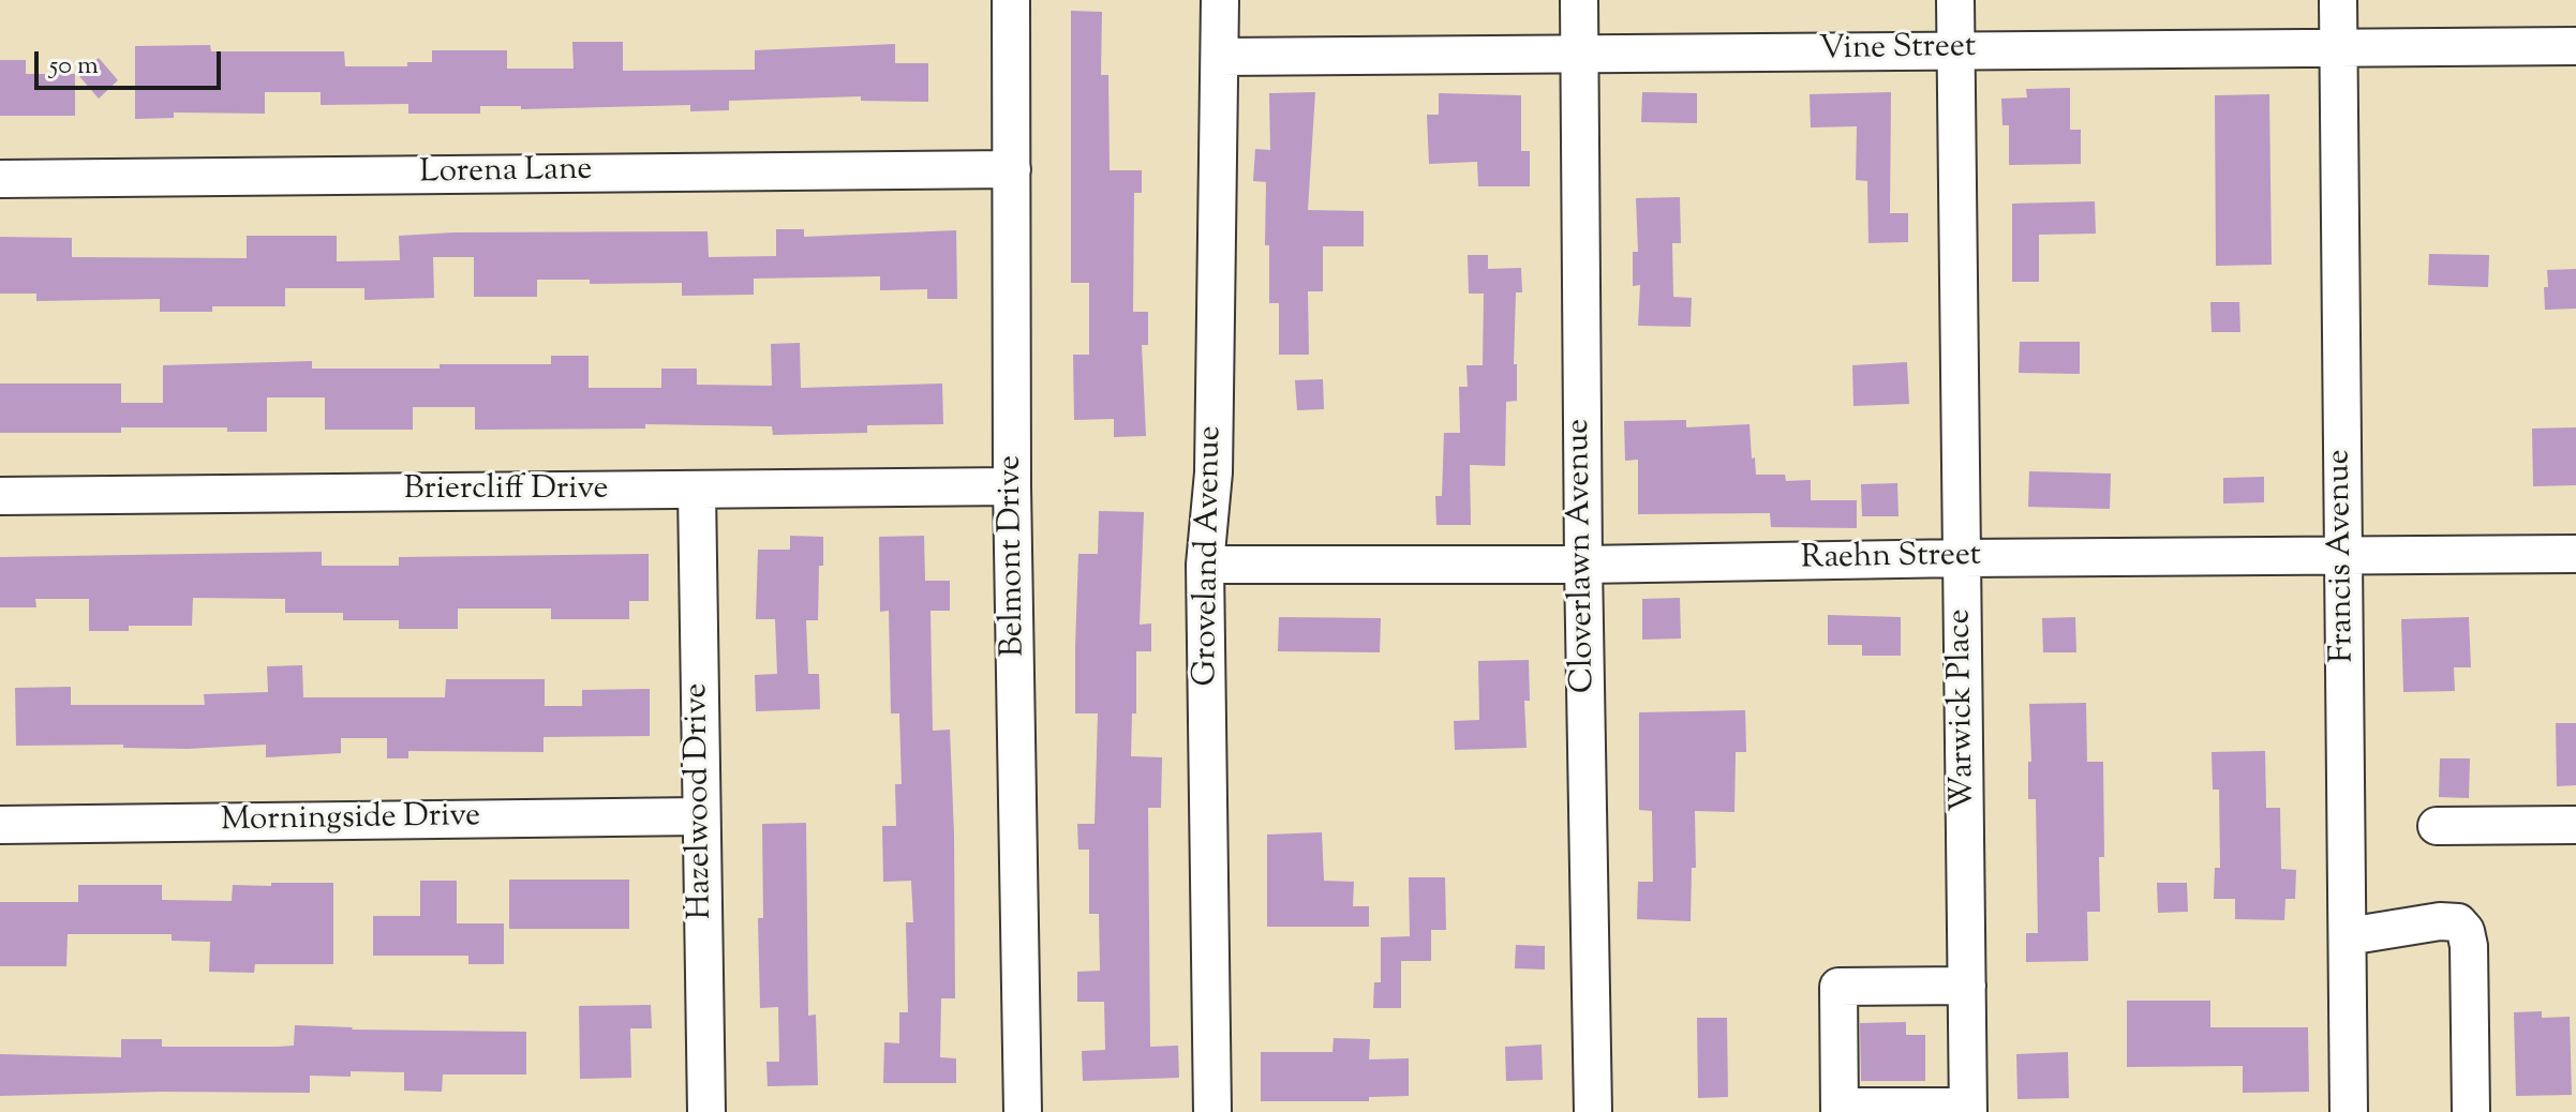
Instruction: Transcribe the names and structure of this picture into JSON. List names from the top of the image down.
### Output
{
  "streets": {
    "street": [
      "Vine Street",
      "Lorena Lane",
      "Briercliff Drive",
      "Belmont Drive",
      "Groveland Avenue",
      "Cloverlawn Avenue",
      "Francis Avenue",
      "Raehn Street",
      "Warwick Place",
      "Hazelwood Drive",
      "Morningside Drive"
    ]
  },
  "crossings": [
    ["Vine Street", "Groveland Avenue"],
    ["Vine Street", "Cloverlawn Avenue"],
    ["Vine Street", "Francis Avenue"],
    ["Vine Street", "Warwick Place"],
    ["Lorena Lane", "Belmont Drive"],
    ["Briercliff Drive", "Belmont Drive"],
    ["Briercliff Drive", "Hazelwood Drive"],
    ["Groveland Avenue", "Raehn Street"],
    ["Cloverlawn Avenue", "Raehn Street"],
    ["Francis Avenue", "Raehn Street"],
    ["Raehn Street", "Warwick Place"],
    ["Hazelwood Drive", "Morningside Drive"]
  ],
  "scale_bar": "50 m"
}
